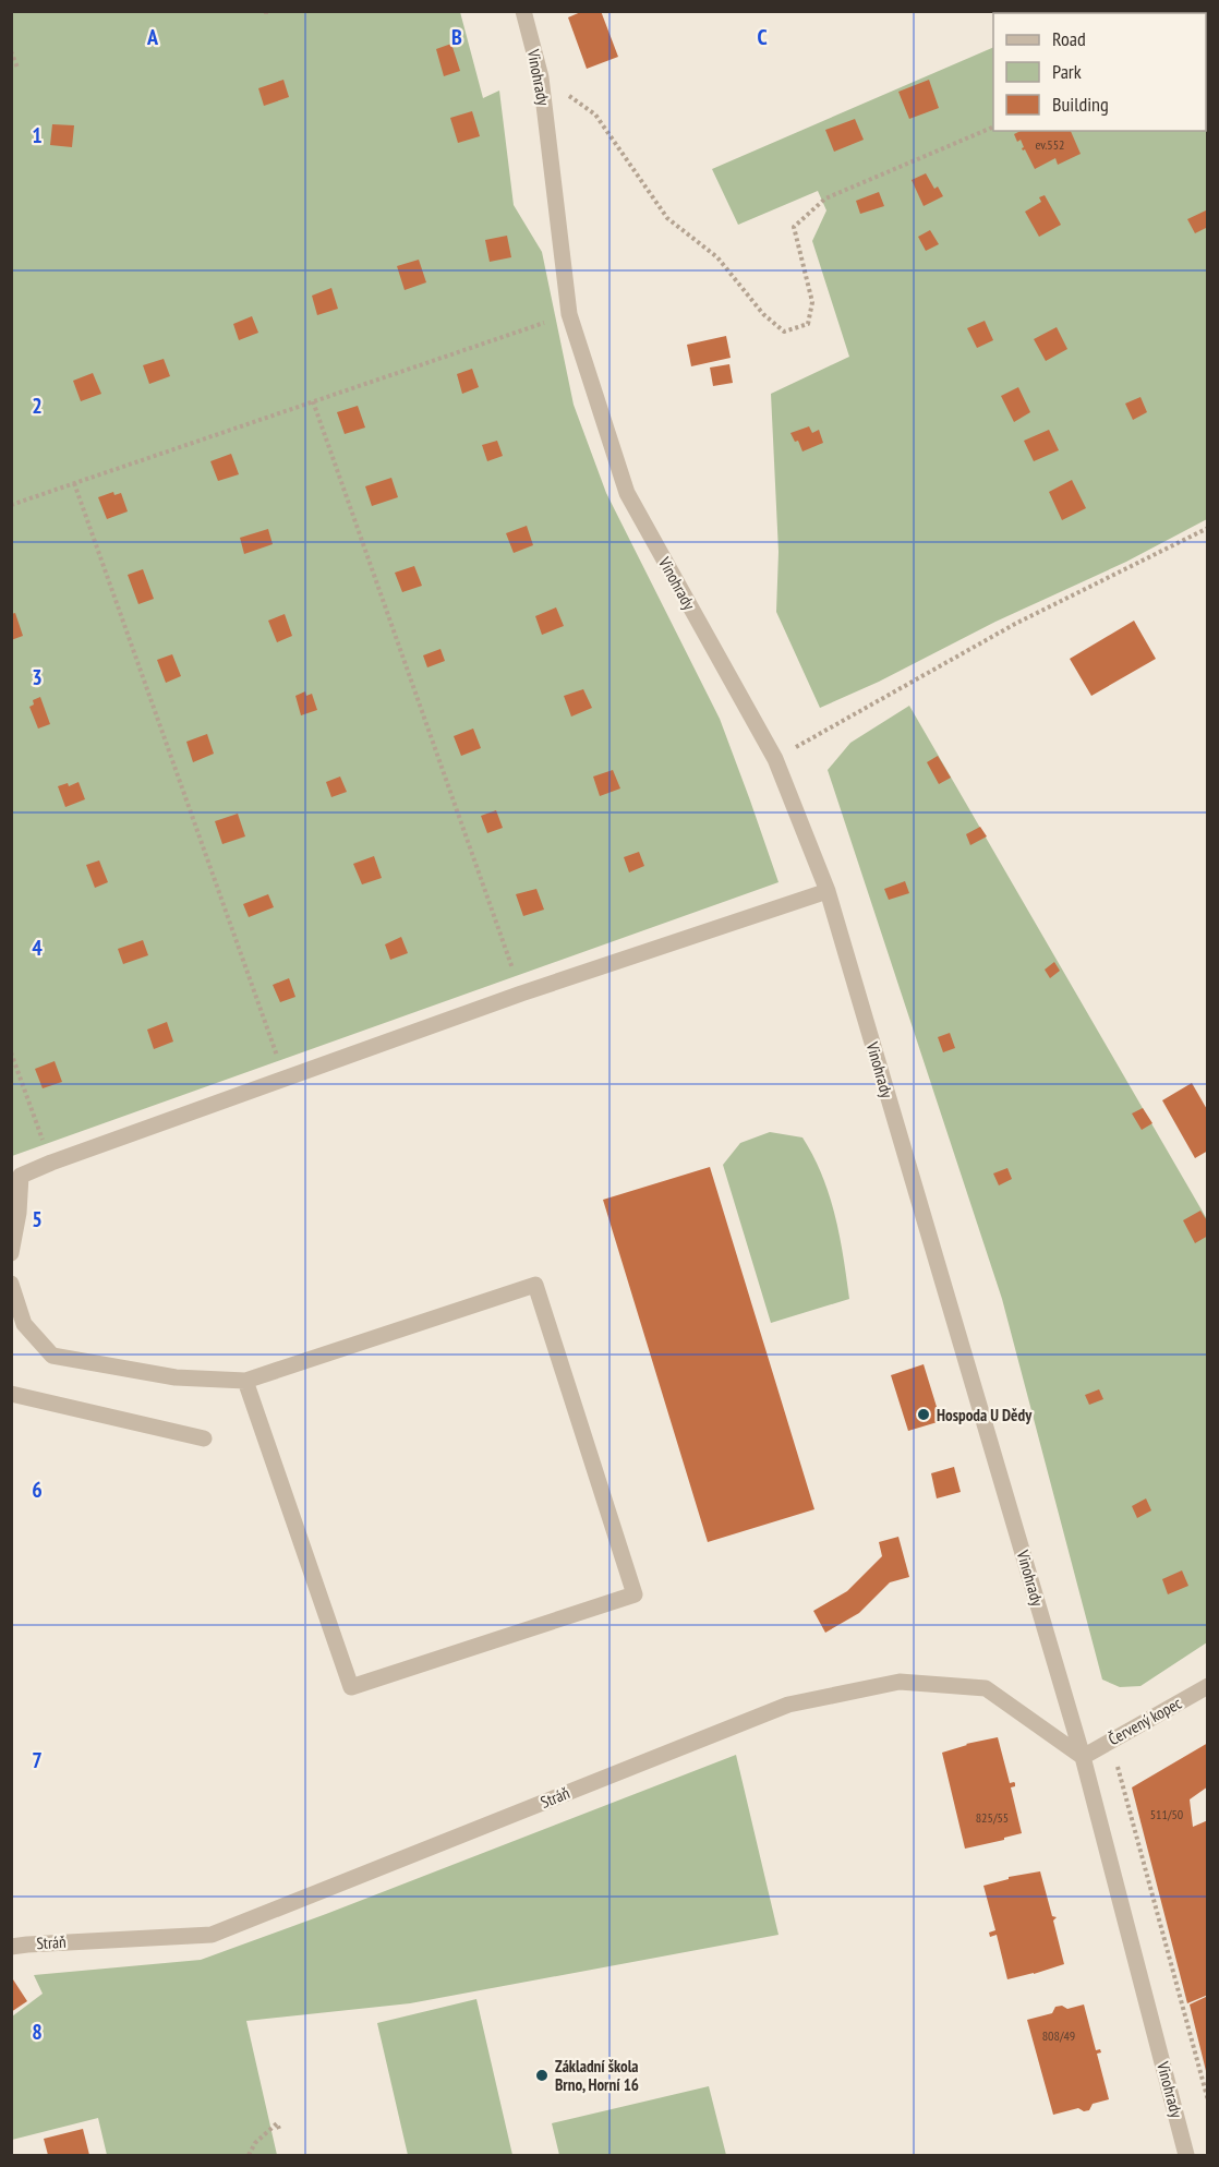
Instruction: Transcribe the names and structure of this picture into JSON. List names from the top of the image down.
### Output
{
  "streets": {
    "street": ["Vinohrady", "Červený kopec", "Stráň"]
  },
  "crossings": [
    ["Vinohrady", "Červený kopec"],
    ["Vinohrady", "Stráň"],
    ["Červený kopec", "Stráň"]
  ],
  "places": ["Hospoda U Dědy", "Základní škola Brno, Horní 16"],
  "house_numbers": [
    "ev.552",
    "511/50",
    "825/55",
    "808/49"
  ],
  "legend": ["Road", "Park", "Building"],
  "grid": {
    "columns": ["A", "B", "C"],
    "rows": [
      "1",
      "2",
      "3",
      "4",
      "5",
      "6",
      "7",
      "8"
    ]
  }
}
